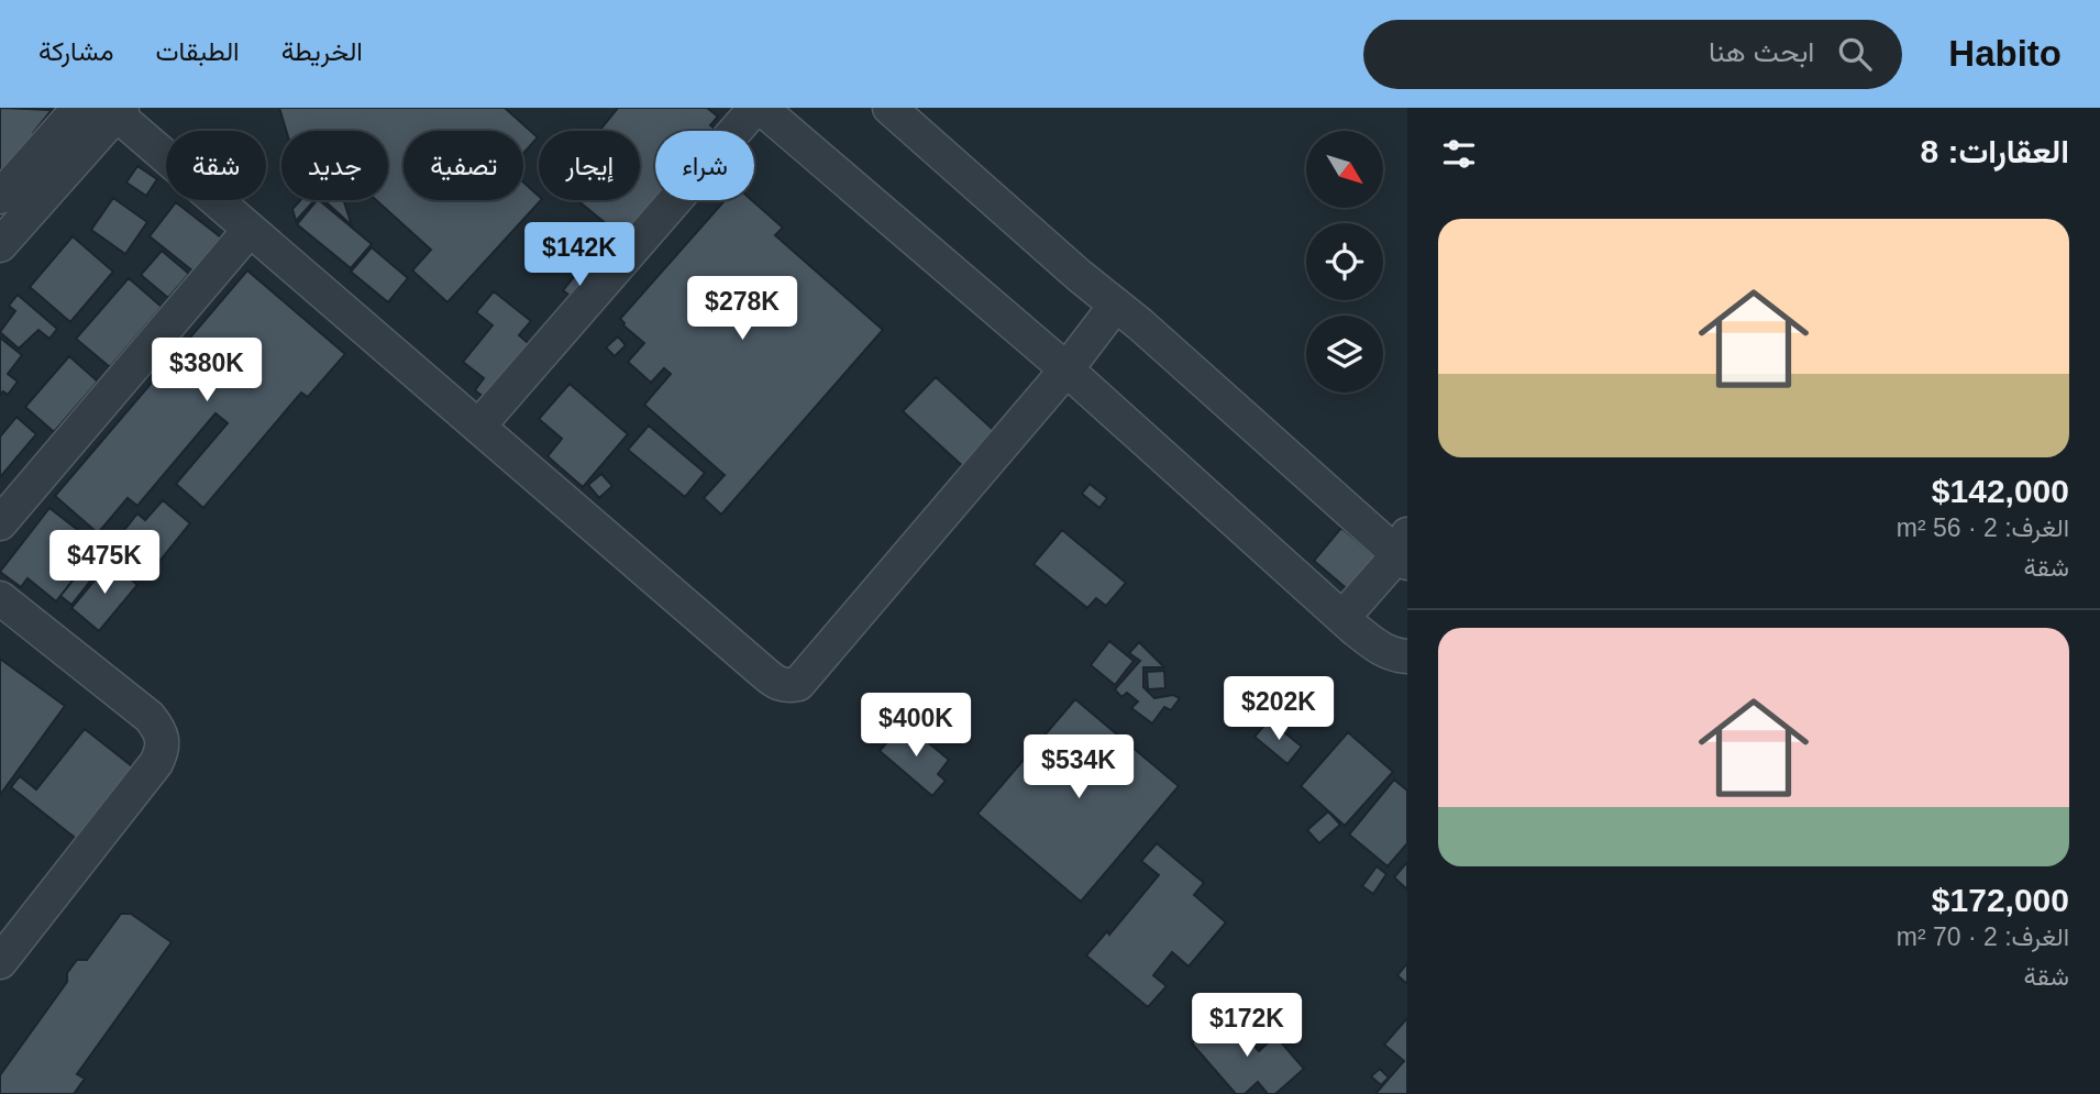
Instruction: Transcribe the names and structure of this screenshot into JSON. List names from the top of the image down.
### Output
{
  "north": "bottom right",
  "page": {
    "header": "Habito",
    "search": "ابحث هنا",
    "nav": ["الخريطة", "الطبقات", "مشاركة"],
    "heading": "العقارات: 8",
    "chip": [
      "شراء",
      "إيجار",
      "تصفية",
      "جديد",
      "شقة"
    ],
    "list": [
      {
        "name": "$142,000",
        "note": "الغرف: 2 · 56 m² · شقة"
      },
      {
        "name": "$172,000",
        "note": "الغرف: 2 · 70 m² · شقة"
      }
    ],
    "price": [
      "$142K",
      "$278K",
      "$380K",
      "$475K",
      "$202K",
      "$400K",
      "$534K",
      "$172K"
    ]
  }
}
